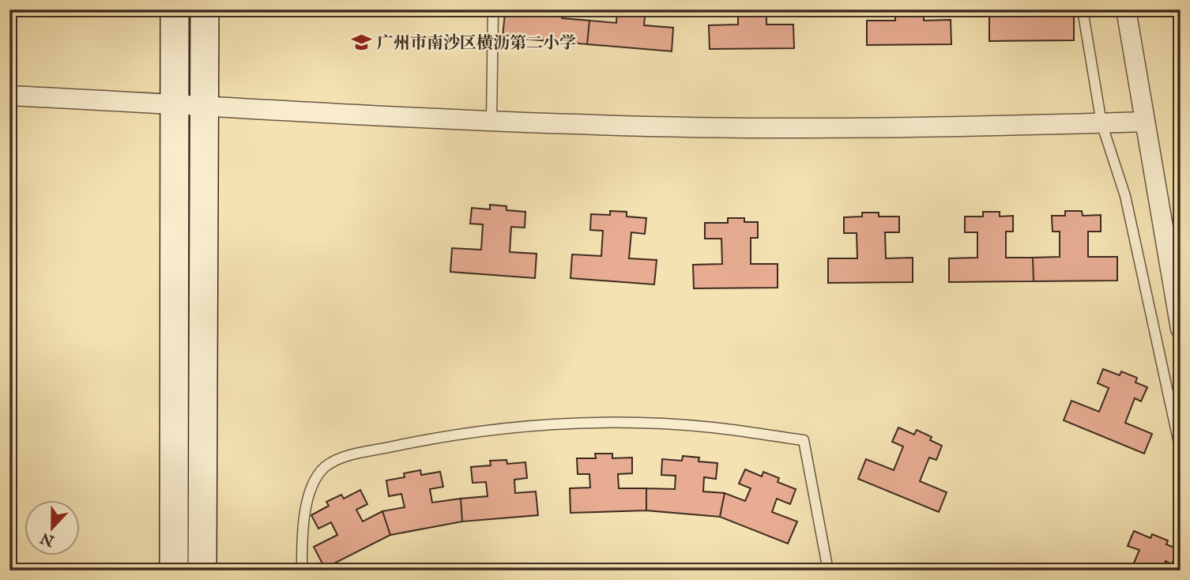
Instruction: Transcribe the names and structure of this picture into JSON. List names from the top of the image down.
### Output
{
  "places": {
    "school or university": ["广州市南沙区横沥第二小学"]
  },
  "north": "bottom"
}
